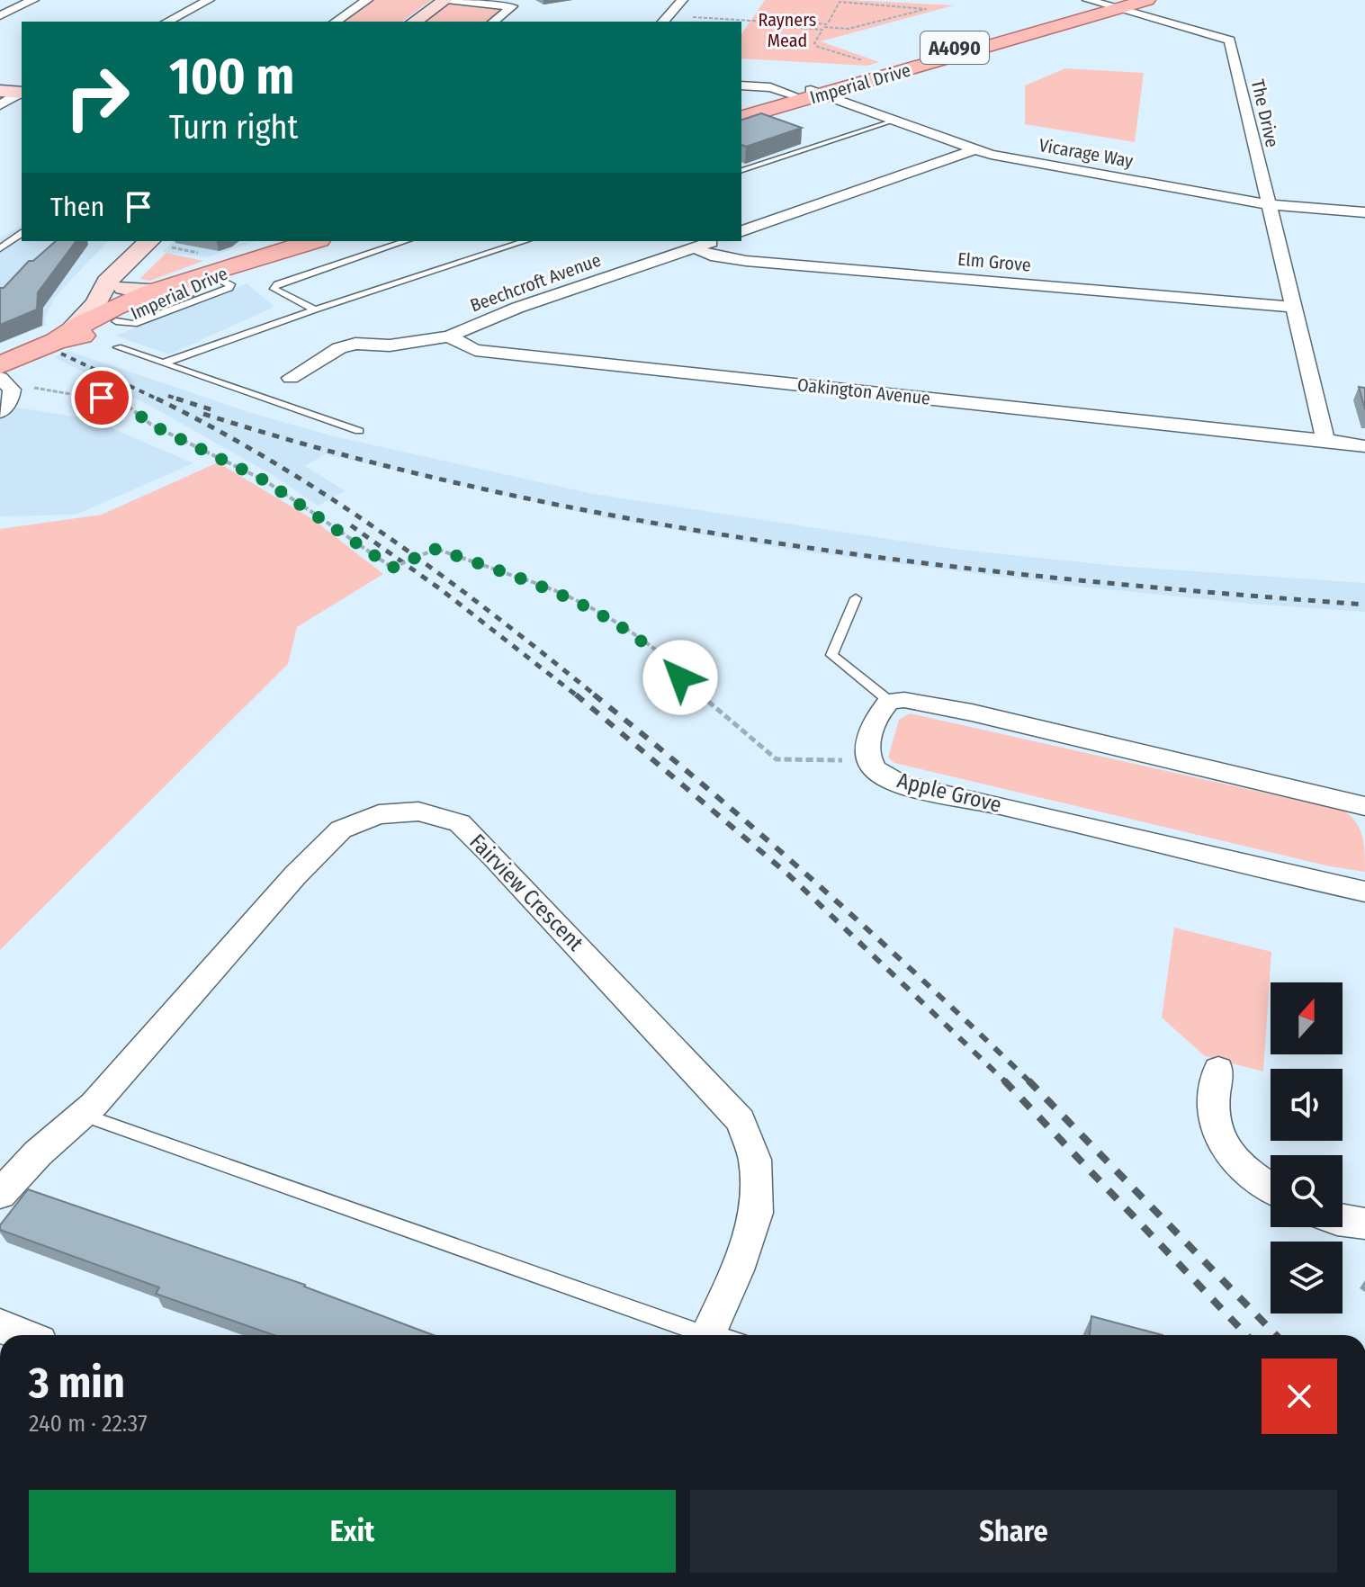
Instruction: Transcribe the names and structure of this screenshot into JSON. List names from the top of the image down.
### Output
{
  "streets": {
    "main road": ["A4090", "Imperial Drive"],
    "street": [
      "The Drive",
      "Vicarage Way",
      "Elm Grove",
      "Beechcroft Avenue",
      "Oakington Avenue",
      "Apple Grove",
      "Fairview Crescent"
    ]
  },
  "crossings": [
    ["Imperial Drive", "The Drive"],
    ["Imperial Drive", "Vicarage Way"],
    ["The Drive", "Vicarage Way"],
    ["The Drive", "Elm Grove"],
    ["The Drive", "Oakington Avenue"],
    ["Elm Grove", "Beechcroft Avenue"],
    ["Beechcroft Avenue", "Oakington Avenue"]
  ],
  "parks": ["Rayners Mead"],
  "north": "top",
  "page": {
    "turn": ["100 m", "Turn right"],
    "then": "Then",
    "heading": ["3 min", "240 m · 22:37"],
    "buttons": ["Exit", "Share"]
  }
}
